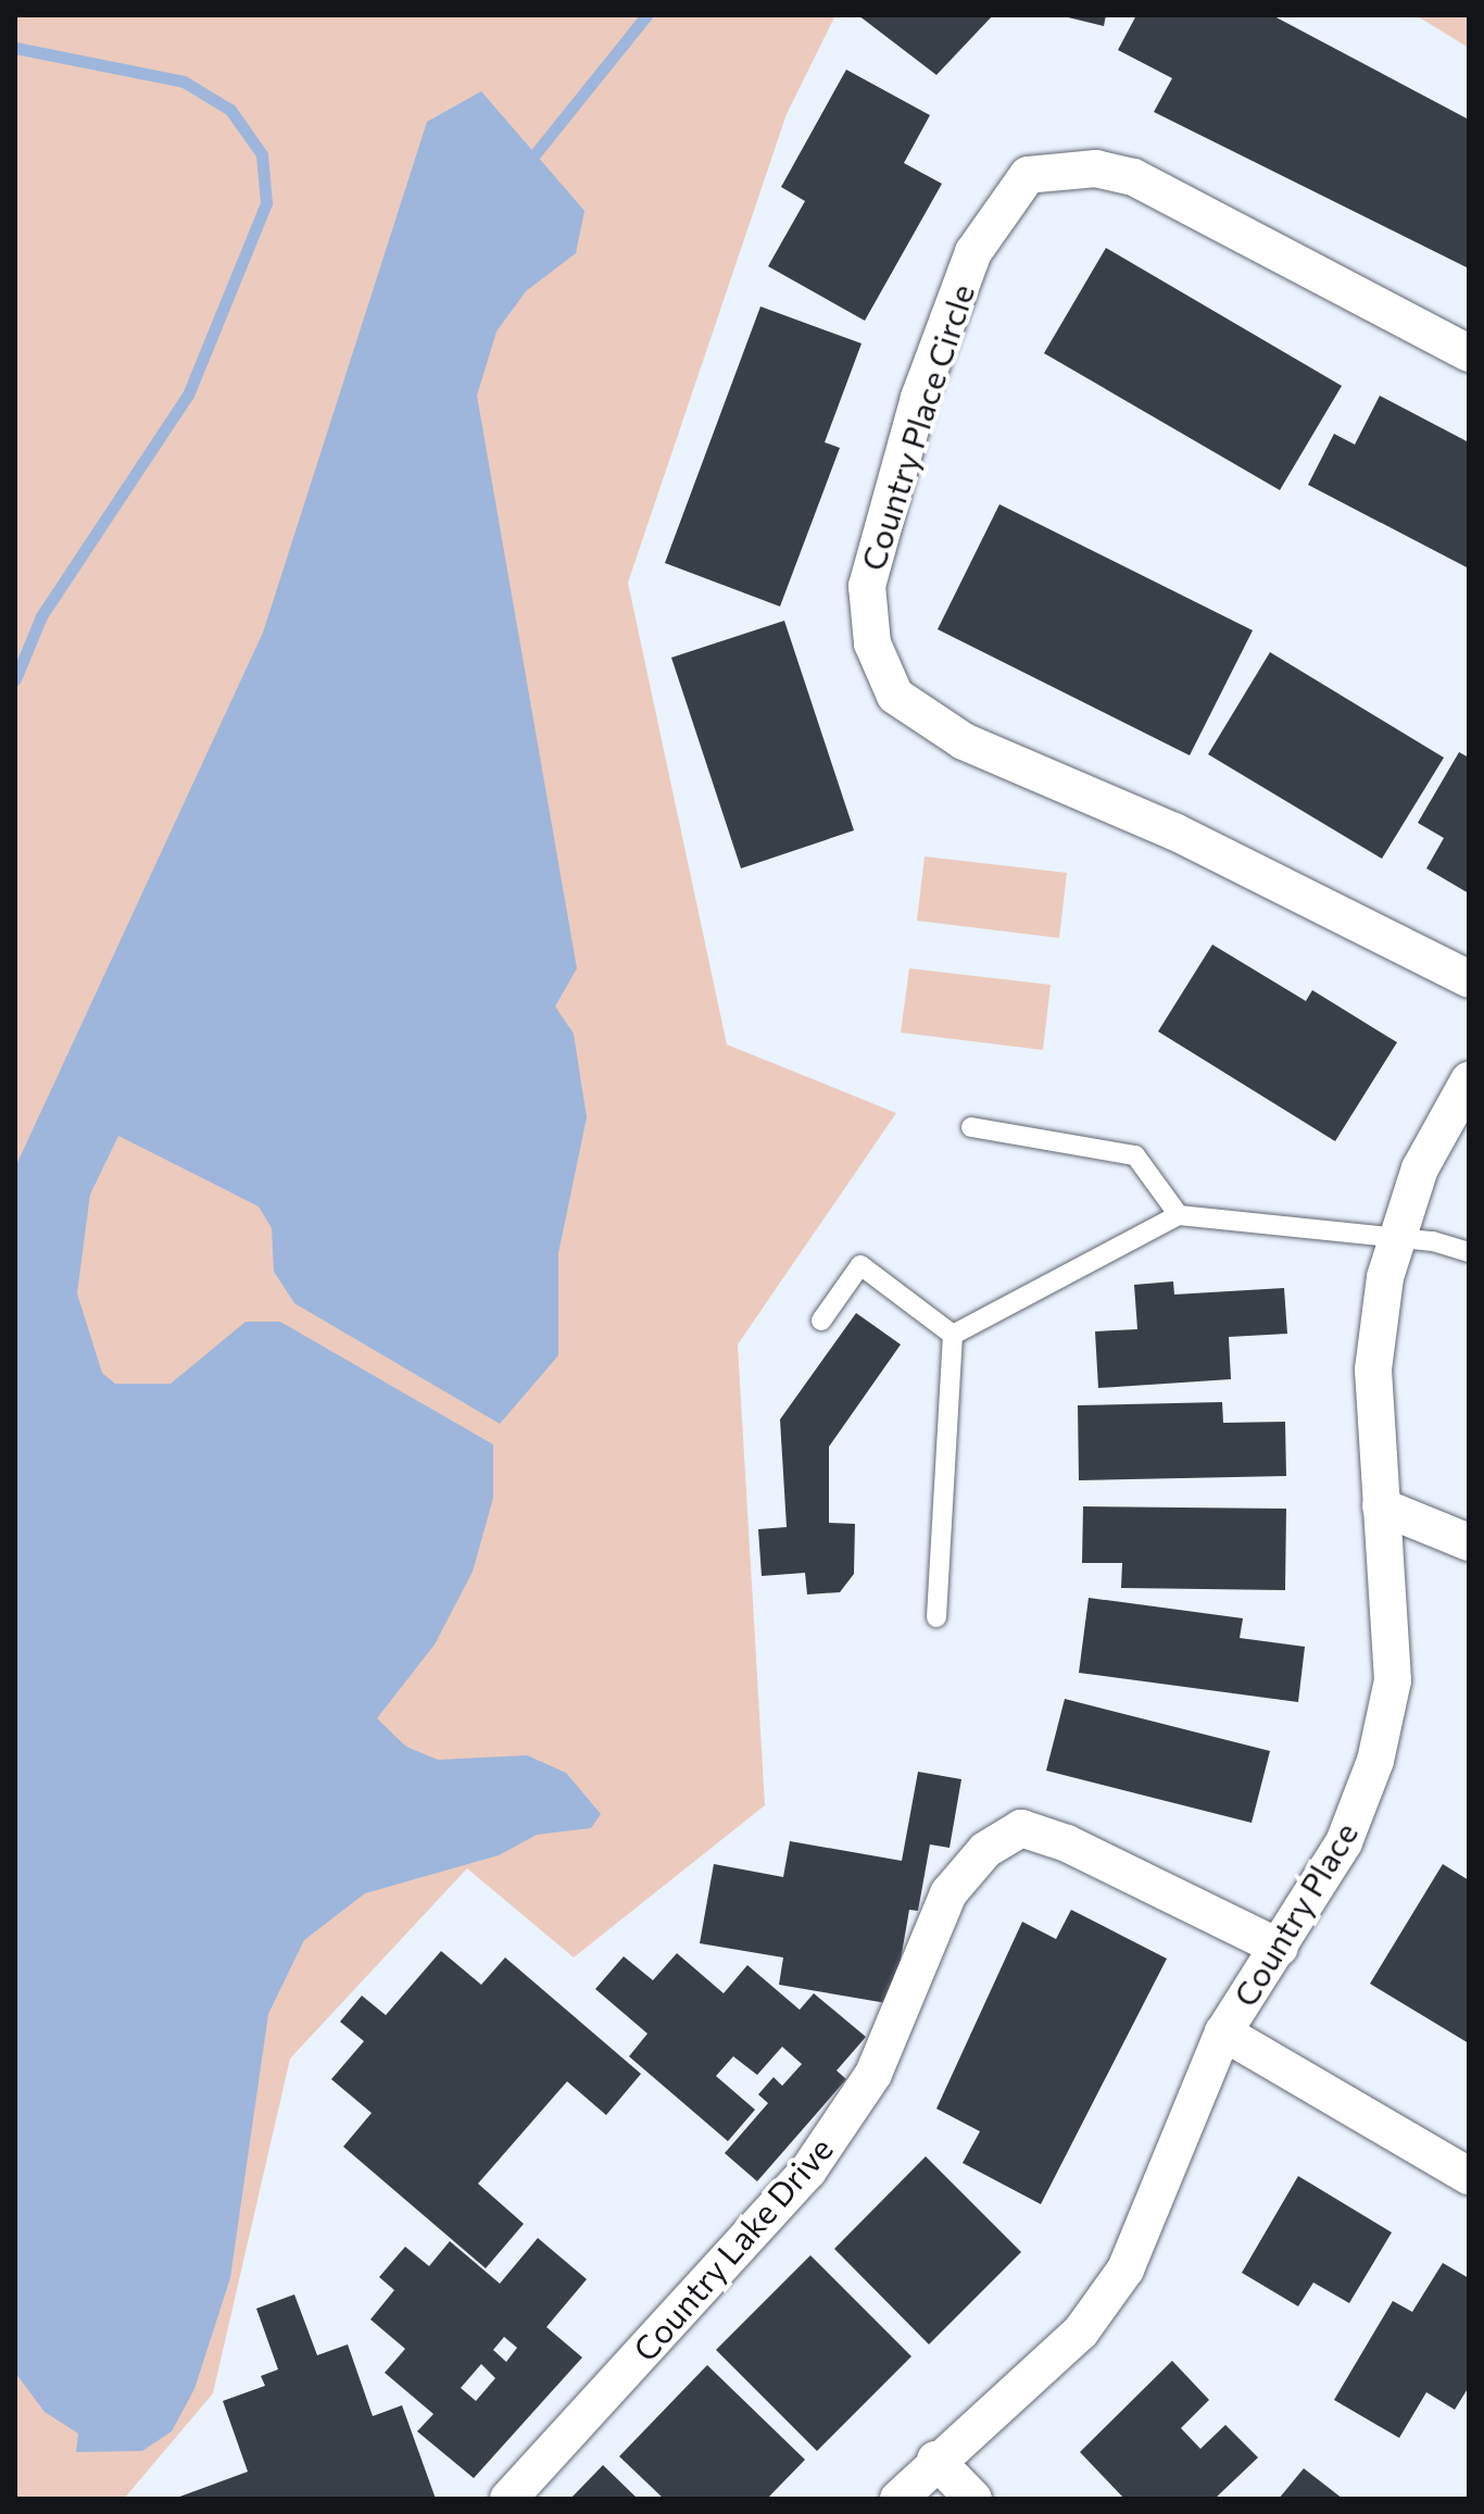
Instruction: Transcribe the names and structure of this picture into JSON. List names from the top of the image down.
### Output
{
  "streets": {
    "street": ["Country Place Circle", "Country Place", "Country Lake Drive"]
  },
  "crossings": [
    ["Country Place", "Country Lake Drive"]
  ]
}
